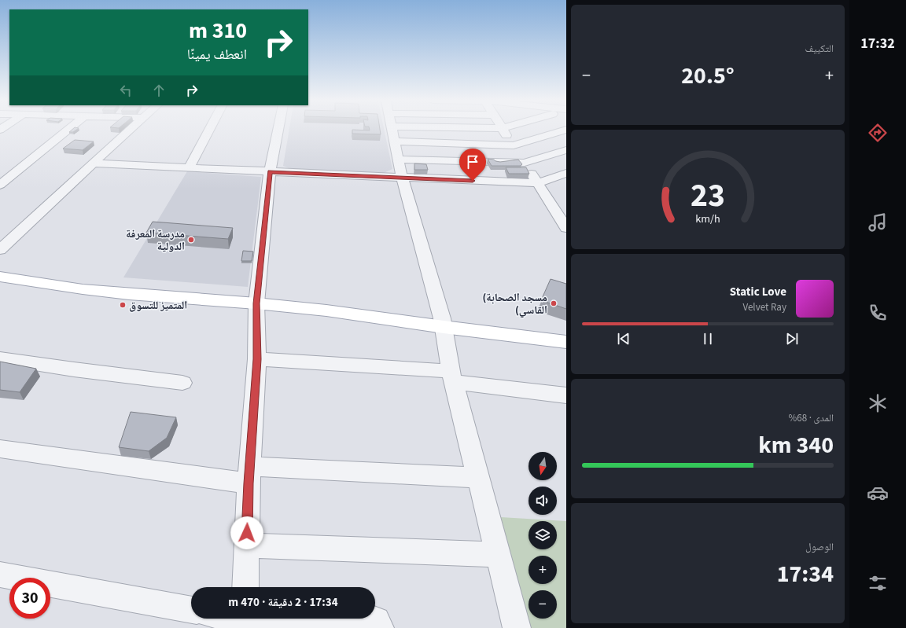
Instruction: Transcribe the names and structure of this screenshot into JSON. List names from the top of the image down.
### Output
{
  "places": ["مدرسة المعرفة الدولية", "(مسجد الصحابة (القاسي", "المتميز للتسوق"],
  "north": "bottom",
  "page": {
    "tabs": "17:32",
    "tile": [
      "التكييف",
      ["المدى · 68%", "340 km"],
      ["الوصول", "17:34"]
    ],
    "turn": ["310 m", "انعطف يمينًا"],
    "heat": ["−", "20.5°", "+"],
    "song": ["Static Love", "Velvet Ray"],
    "map_buttons": ["+", "−"],
    "limit": "30",
    "trip": "17:34 · 2 دقيقة · 470 m",
    "gauge": ["23", "km/h"]
  }
}
